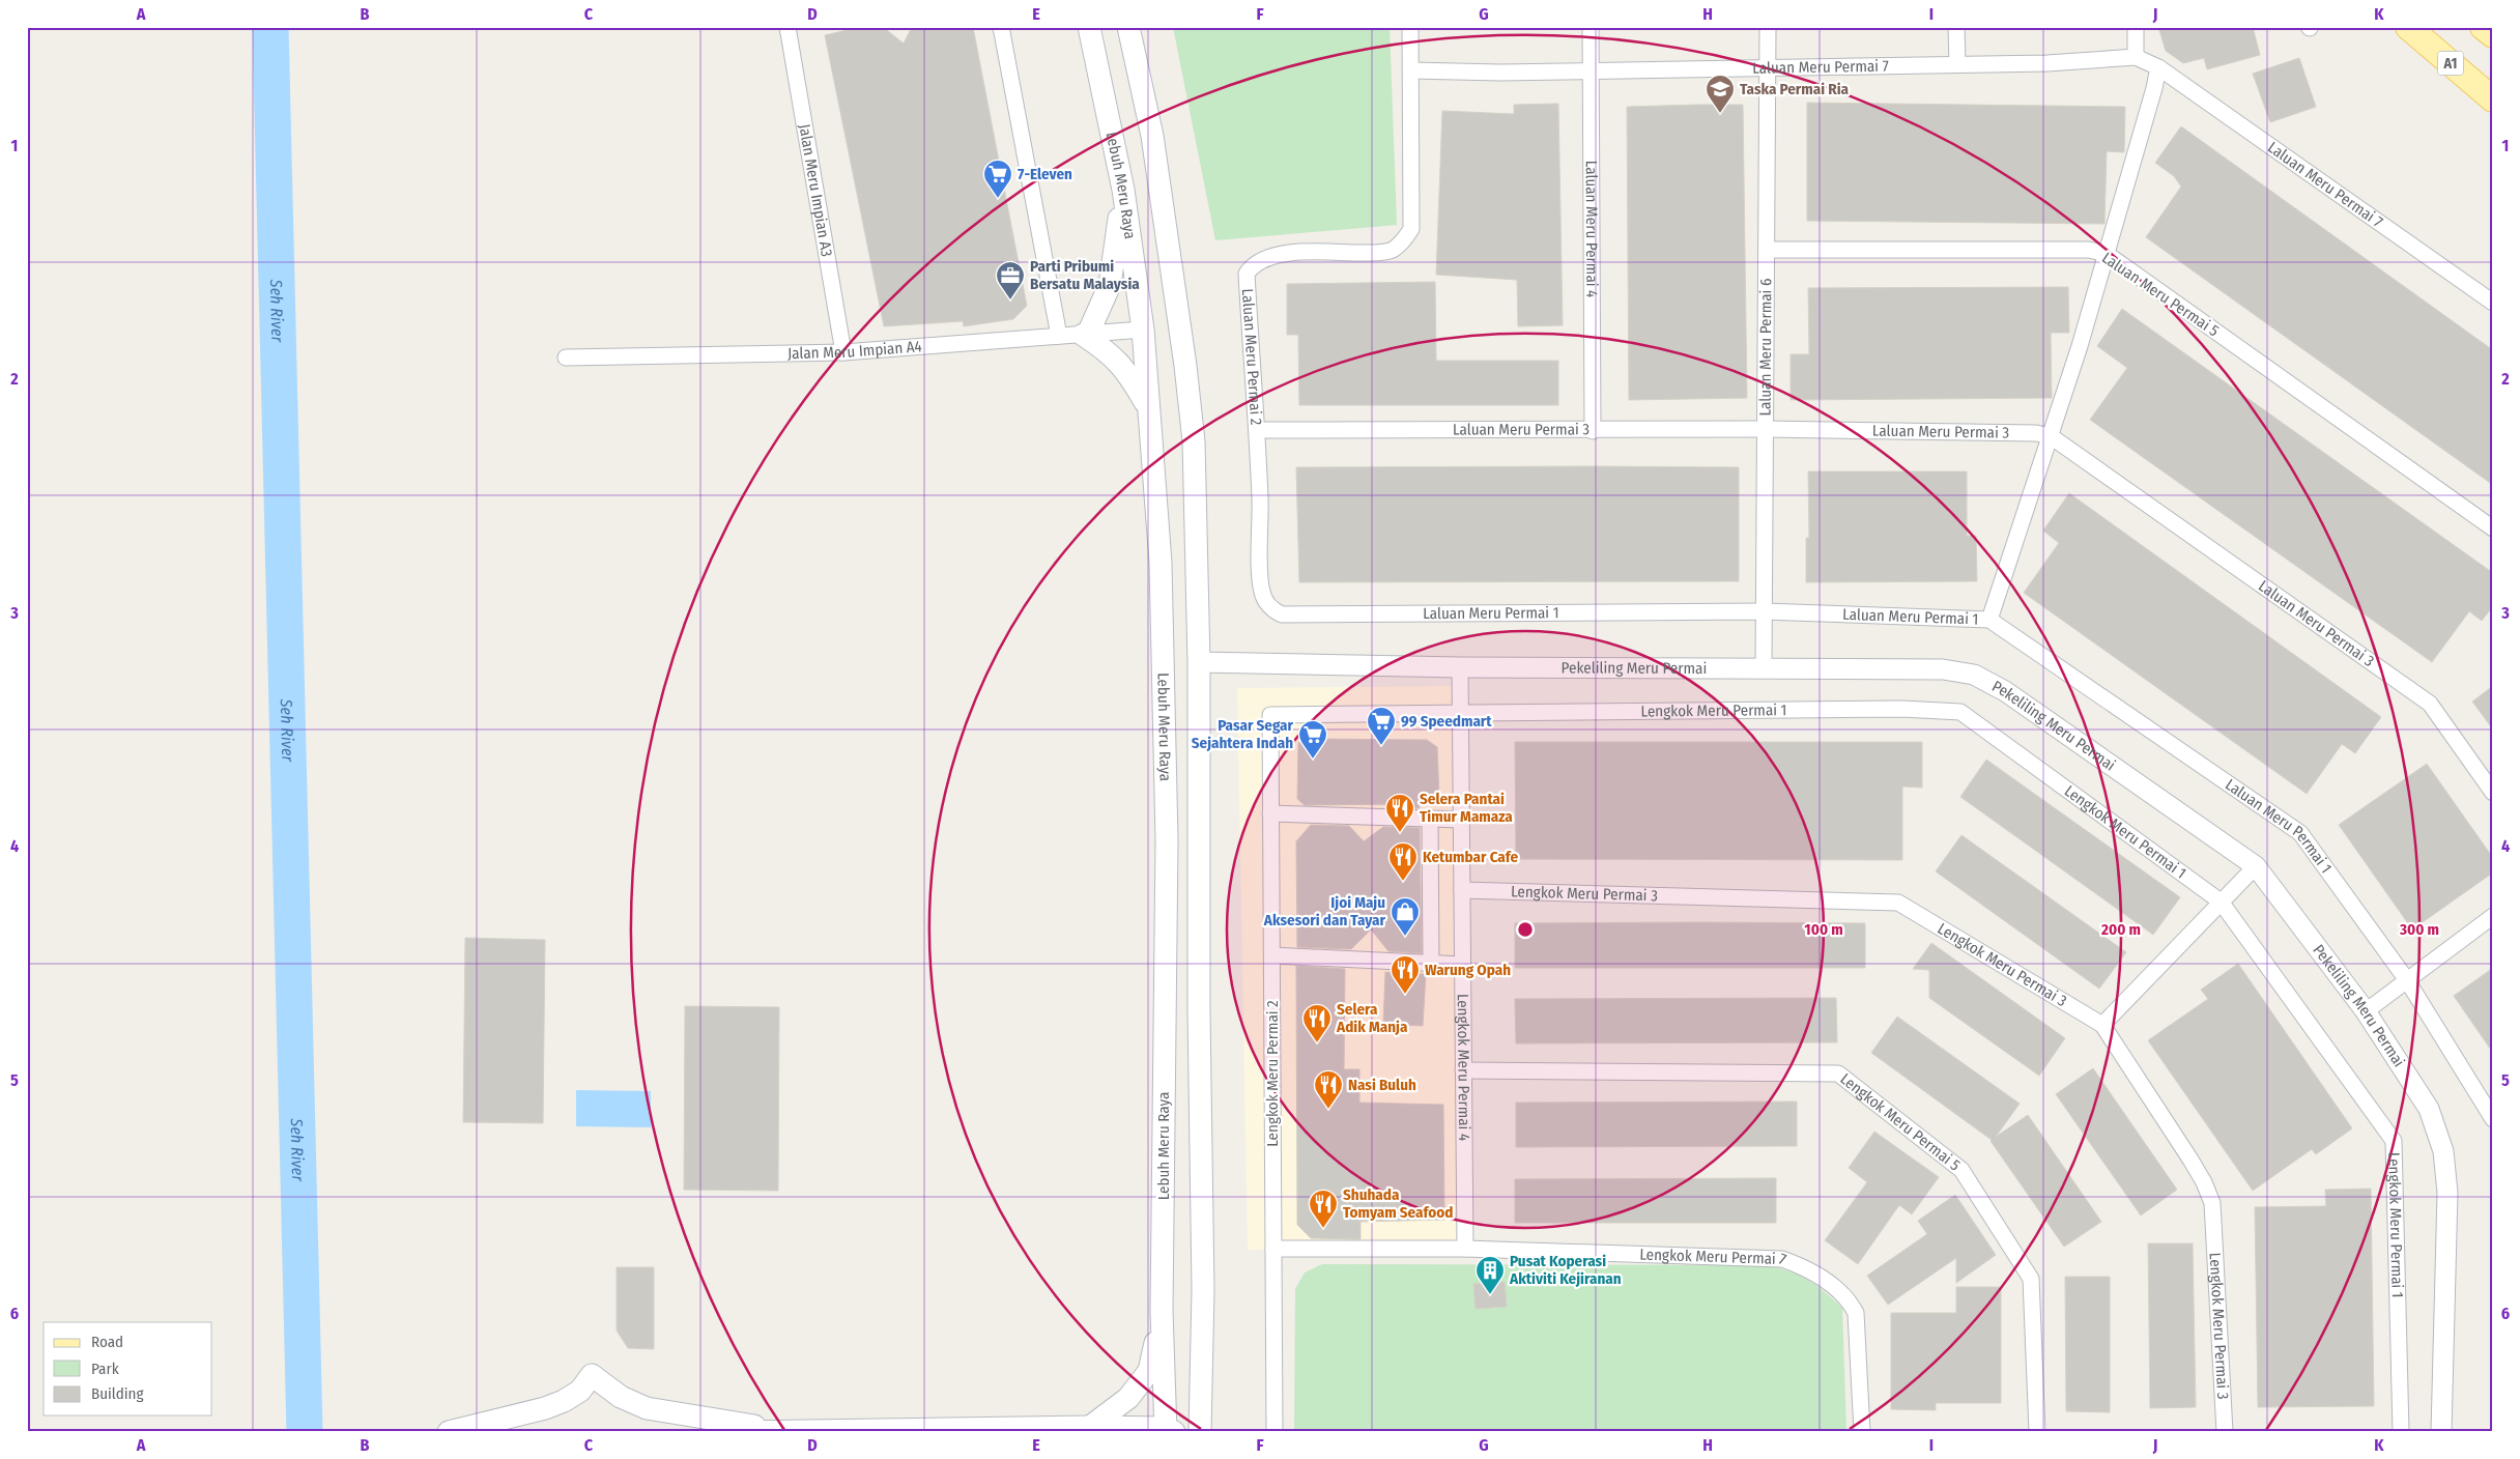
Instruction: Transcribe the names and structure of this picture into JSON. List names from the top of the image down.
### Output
{
  "streets": {
    "main road": ["A1", "Lebuh Meru Raya"],
    "street": [
      "Laluan Meru Permai 7",
      "Jalan Meru Impian A3",
      "Laluan Meru Permai 4",
      "Laluan Meru Permai 5",
      "Laluan Meru Permai 6",
      "Jalan Meru Impian A4",
      "Laluan Meru Permai 2",
      "Laluan Meru Permai 3",
      "Laluan Meru Permai 1",
      "Pekeliling Meru Permai",
      "Lengkok Meru Permai 1",
      "Lengkok Meru Permai 3",
      "Lengkok Meru Permai 4",
      "Lengkok Meru Permai 2",
      "Lengkok Meru Permai 5",
      "Lengkok Meru Permai 7"
    ]
  },
  "crossings": [
    ["Laluan Meru Permai 7", "Laluan Meru Permai 4"],
    ["Laluan Meru Permai 7", "Laluan Meru Permai 6"],
    ["Laluan Meru Permai 7", "Laluan Meru Permai 2"],
    ["Lebuh Meru Raya", "Jalan Meru Impian A4"],
    ["Jalan Meru Impian A3", "Jalan Meru Impian A4"],
    ["Laluan Meru Permai 4", "Laluan Meru Permai 3"],
    ["Laluan Meru Permai 5", "Laluan Meru Permai 6"],
    ["Laluan Meru Permai 6", "Laluan Meru Permai 3"],
    ["Laluan Meru Permai 6", "Laluan Meru Permai 1"],
    ["Laluan Meru Permai 6", "Pekeliling Meru Permai"],
    ["Laluan Meru Permai 2", "Laluan Meru Permai 3"],
    ["Laluan Meru Permai 2", "Laluan Meru Permai 1"],
    ["Pekeliling Meru Permai", "Lengkok Meru Permai 4"],
    ["Lengkok Meru Permai 1", "Lengkok Meru Permai 4"],
    ["Lengkok Meru Permai 1", "Lengkok Meru Permai 2"],
    ["Lengkok Meru Permai 3", "Lengkok Meru Permai 4"],
    ["Lengkok Meru Permai 4", "Lengkok Meru Permai 2"],
    ["Lengkok Meru Permai 4", "Lengkok Meru Permai 5"],
    ["Lengkok Meru Permai 4", "Lengkok Meru Permai 7"],
    ["Lengkok Meru Permai 2", "Lengkok Meru Permai 7"]
  ],
  "water": ["Seh River"],
  "places": {
    "school or university": ["Taska Permai Ria"],
    "supermarket": ["7-Eleven", "99 Speedmart", "Pasar Segar Sejahtera Indah"],
    "office": ["Parti Pribumi Bersatu Malaysia"],
    "restaurant": [
      "Selera Pantai Timur Mamaza",
      "Ketumbar Cafe",
      "Warung Opah",
      "Selera Adik Manja",
      "Nasi Buluh",
      "Shuhada Tomyam Seafood"
    ],
    "shop": ["Ijoi Maju Aksesori dan Tayar"],
    "building": ["Pusat Koperasi Aktiviti Kejiranan"]
  },
  "legend": ["Road", "Park", "Building"],
  "grid": {
    "columns": [
      "A",
      "B",
      "C",
      "D",
      "E",
      "F",
      "G",
      "H",
      "I",
      "J",
      "K"
    ],
    "rows": [
      "1",
      "2",
      "3",
      "4",
      "5",
      "6"
    ]
  },
  "rings": ["100 m", "200 m", "300 m"]
}
